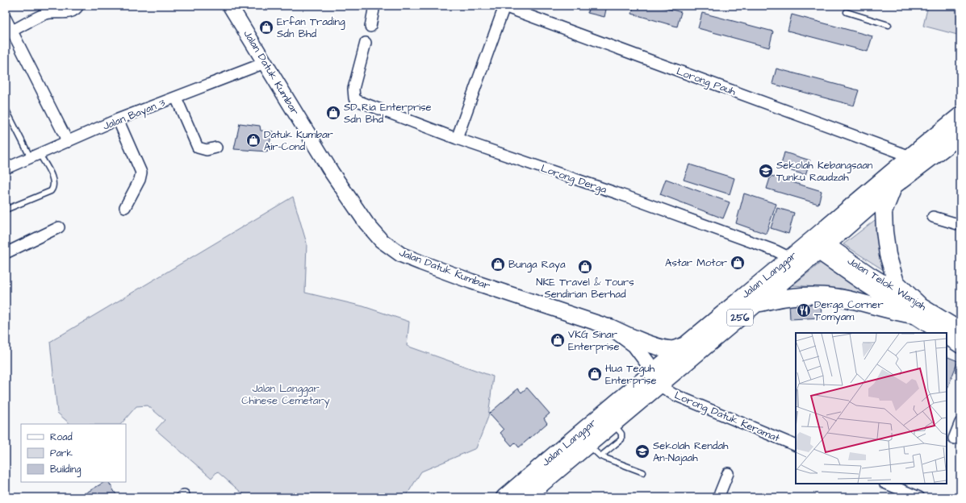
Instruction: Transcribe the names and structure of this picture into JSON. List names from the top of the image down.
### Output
{
  "streets": {
    "main road": [
      "Jalan Datuk Kumbar",
      "Jalan Langgar",
      "Jalan Telok Wanjah",
      "256"
    ],
    "street": [
      "Lorong Pauh",
      "Jalan Bayan 3",
      "Lorong Derga",
      "Lorong Datuk Keramat"
    ]
  },
  "crossings": [
    ["Jalan Datuk Kumbar", "Jalan Bayan 3"],
    ["Jalan Datuk Kumbar", "Jalan Langgar"],
    ["Jalan Datuk Kumbar", "Lorong Datuk Keramat"],
    ["Lorong Pauh", "Jalan Langgar"],
    ["Lorong Derga", "Jalan Langgar"],
    ["Jalan Langgar", "Jalan Telok Wanjah"],
    ["Jalan Langgar", "Lorong Datuk Keramat"]
  ],
  "parks": ["Jalan Langgar Chinese Cemetary"],
  "places": {
    "shop": [
      "Erfan Trading Sdn Bhd",
      "SD Ria Enterprise Sdn Bhd",
      "Datuk Kumbar Air-Cond",
      "Astar Motor",
      "Bunga Raya",
      "NKE Travel & Tours Sendirian Berhad",
      "VKG Sinar Enterprise",
      "Hua Teguh Enterprise"
    ],
    "school or university": ["Sekolah Kebangsaan Tunku Raudzah", "Sekolah Rendah An-Najaah"],
    "restaurant": ["Derga Corner Tomyam"]
  },
  "legend": ["Road", "Park", "Building"]
}
